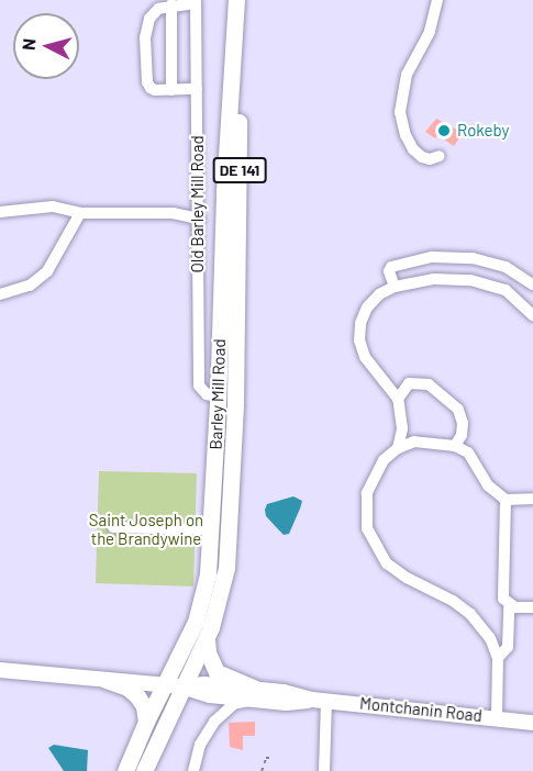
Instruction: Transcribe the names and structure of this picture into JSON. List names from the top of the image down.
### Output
{
  "streets": {
    "highway": ["DE 141", "Barley Mill Road"],
    "main road": ["Montchanin Road"],
    "street": ["Old Barley Mill Road"]
  },
  "crossings": [
    ["Old Barley Mill Road", "Barley Mill Road"],
    ["Barley Mill Road", "Montchanin Road"]
  ],
  "parks": ["Saint Joseph on the Brandywine"],
  "places": ["Rokeby"],
  "north": "left"
}
